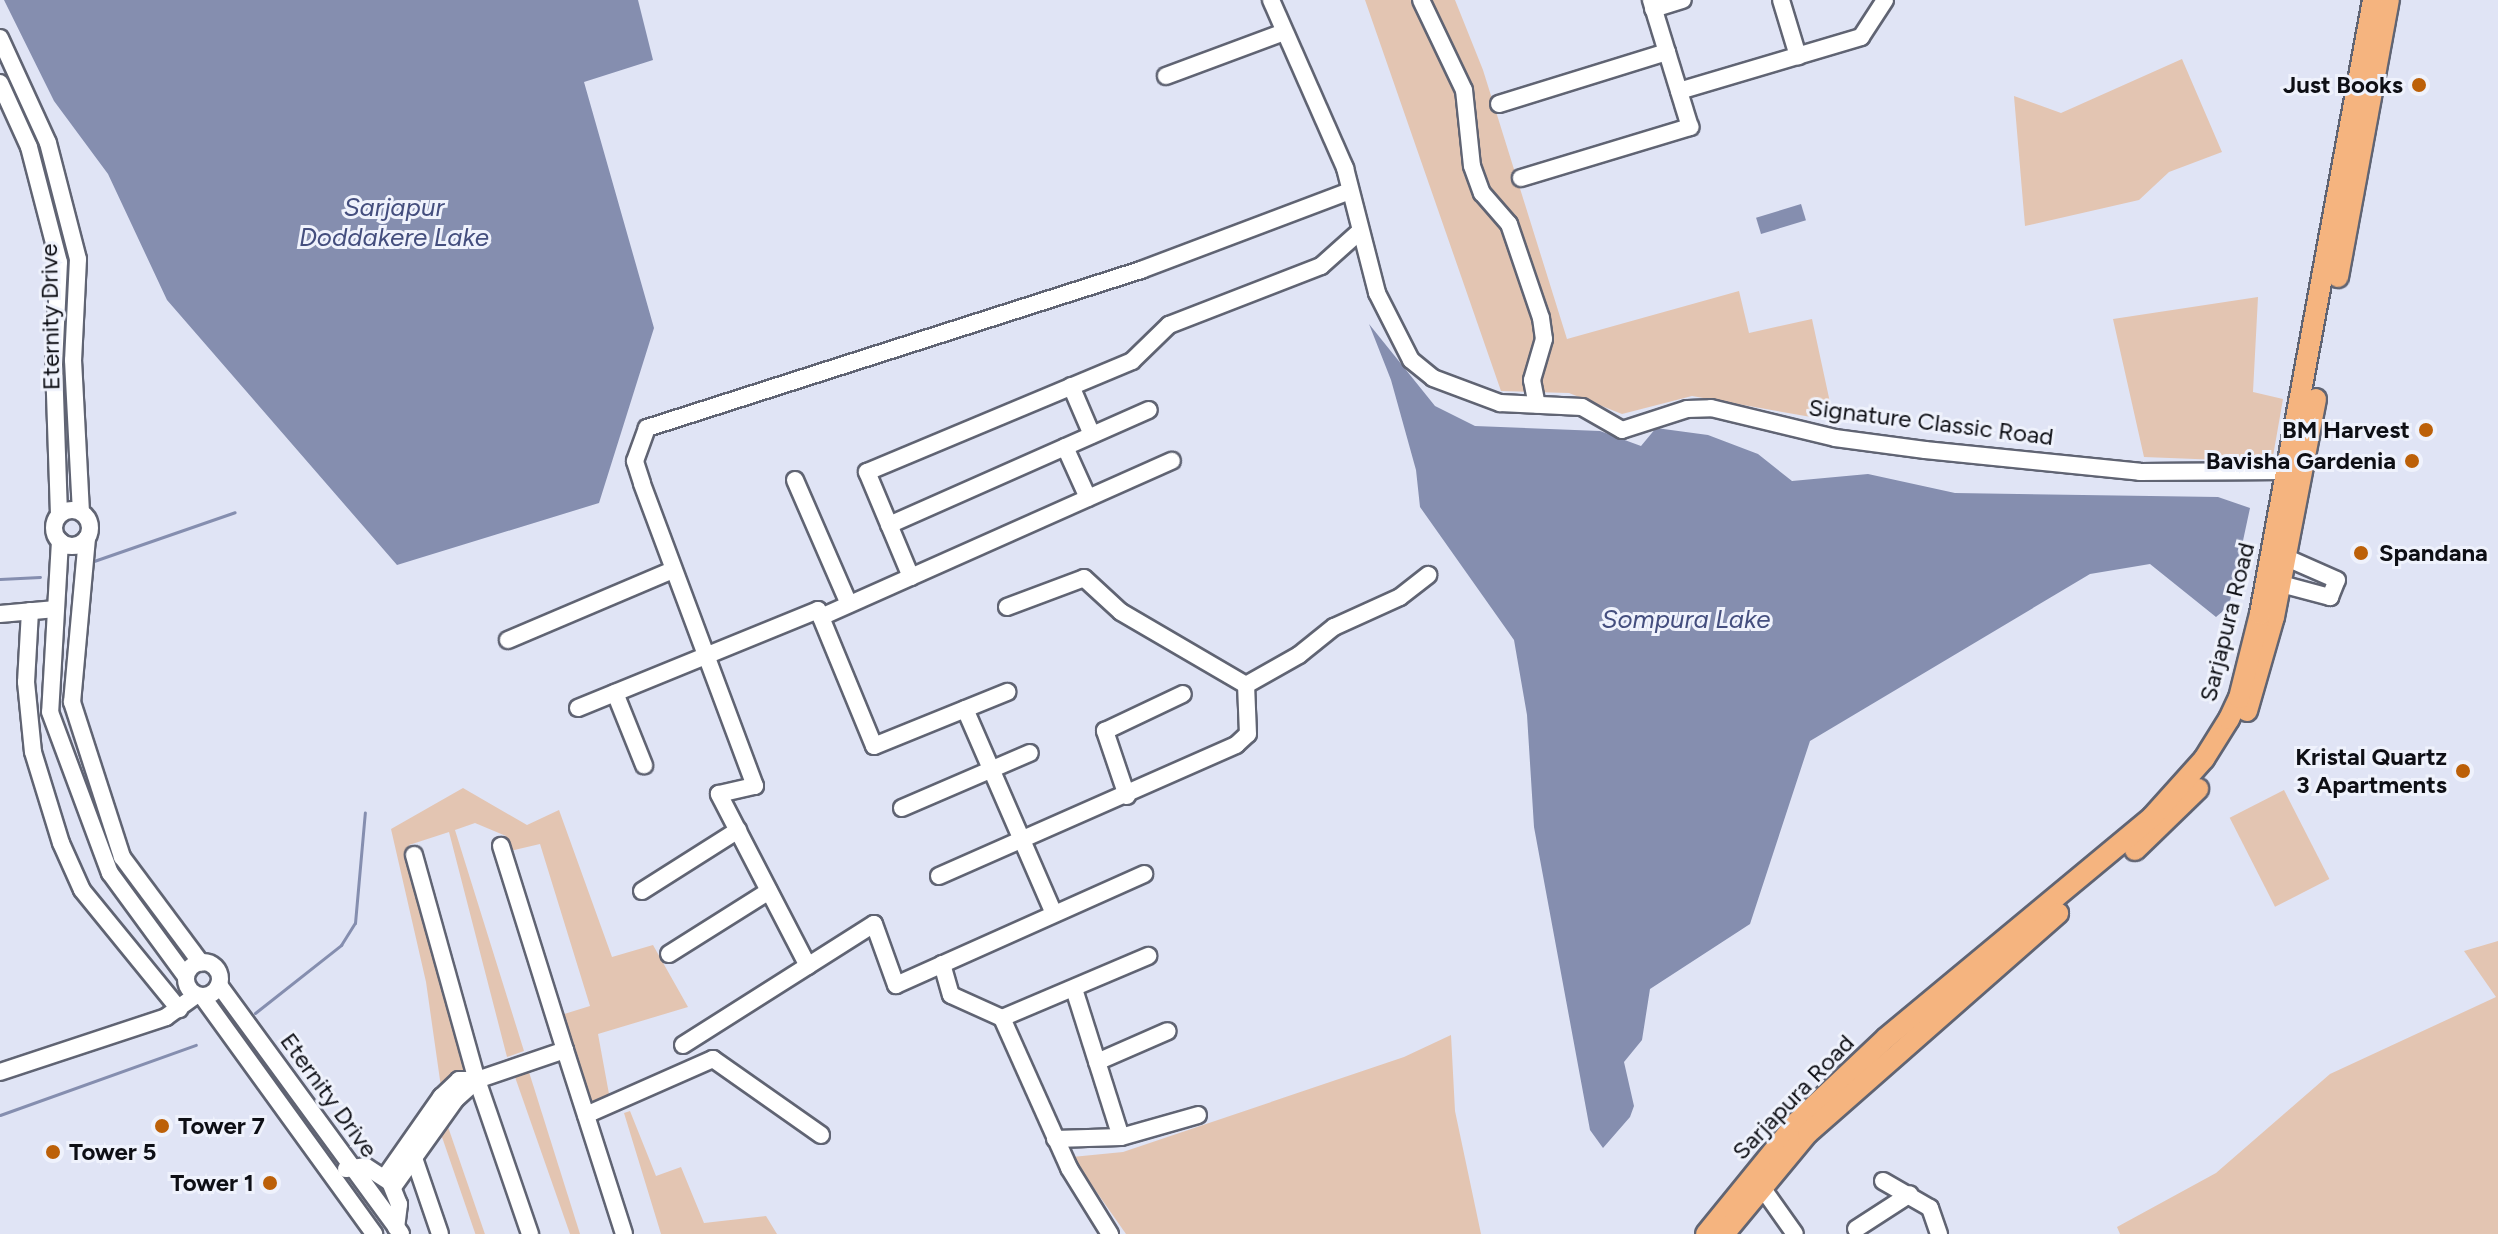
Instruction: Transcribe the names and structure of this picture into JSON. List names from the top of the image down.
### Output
{
  "streets": {
    "main road": ["Sarjapura Road"],
    "street": ["Eternity Drive", "Signature Classic Road"]
  },
  "crossings": [
    ["Signature Classic Road", "Sarjapura Road"]
  ],
  "water": ["Sarjapur Doddakere Lake", "Sompura Lake"],
  "places": [
    "Just Books",
    "BM Harvest",
    "Bavisha Gardenia",
    "Spandana",
    "Kristal Quartz 3 Apartments",
    "Tower 7",
    "Tower 5",
    "Tower 1"
  ]
}
